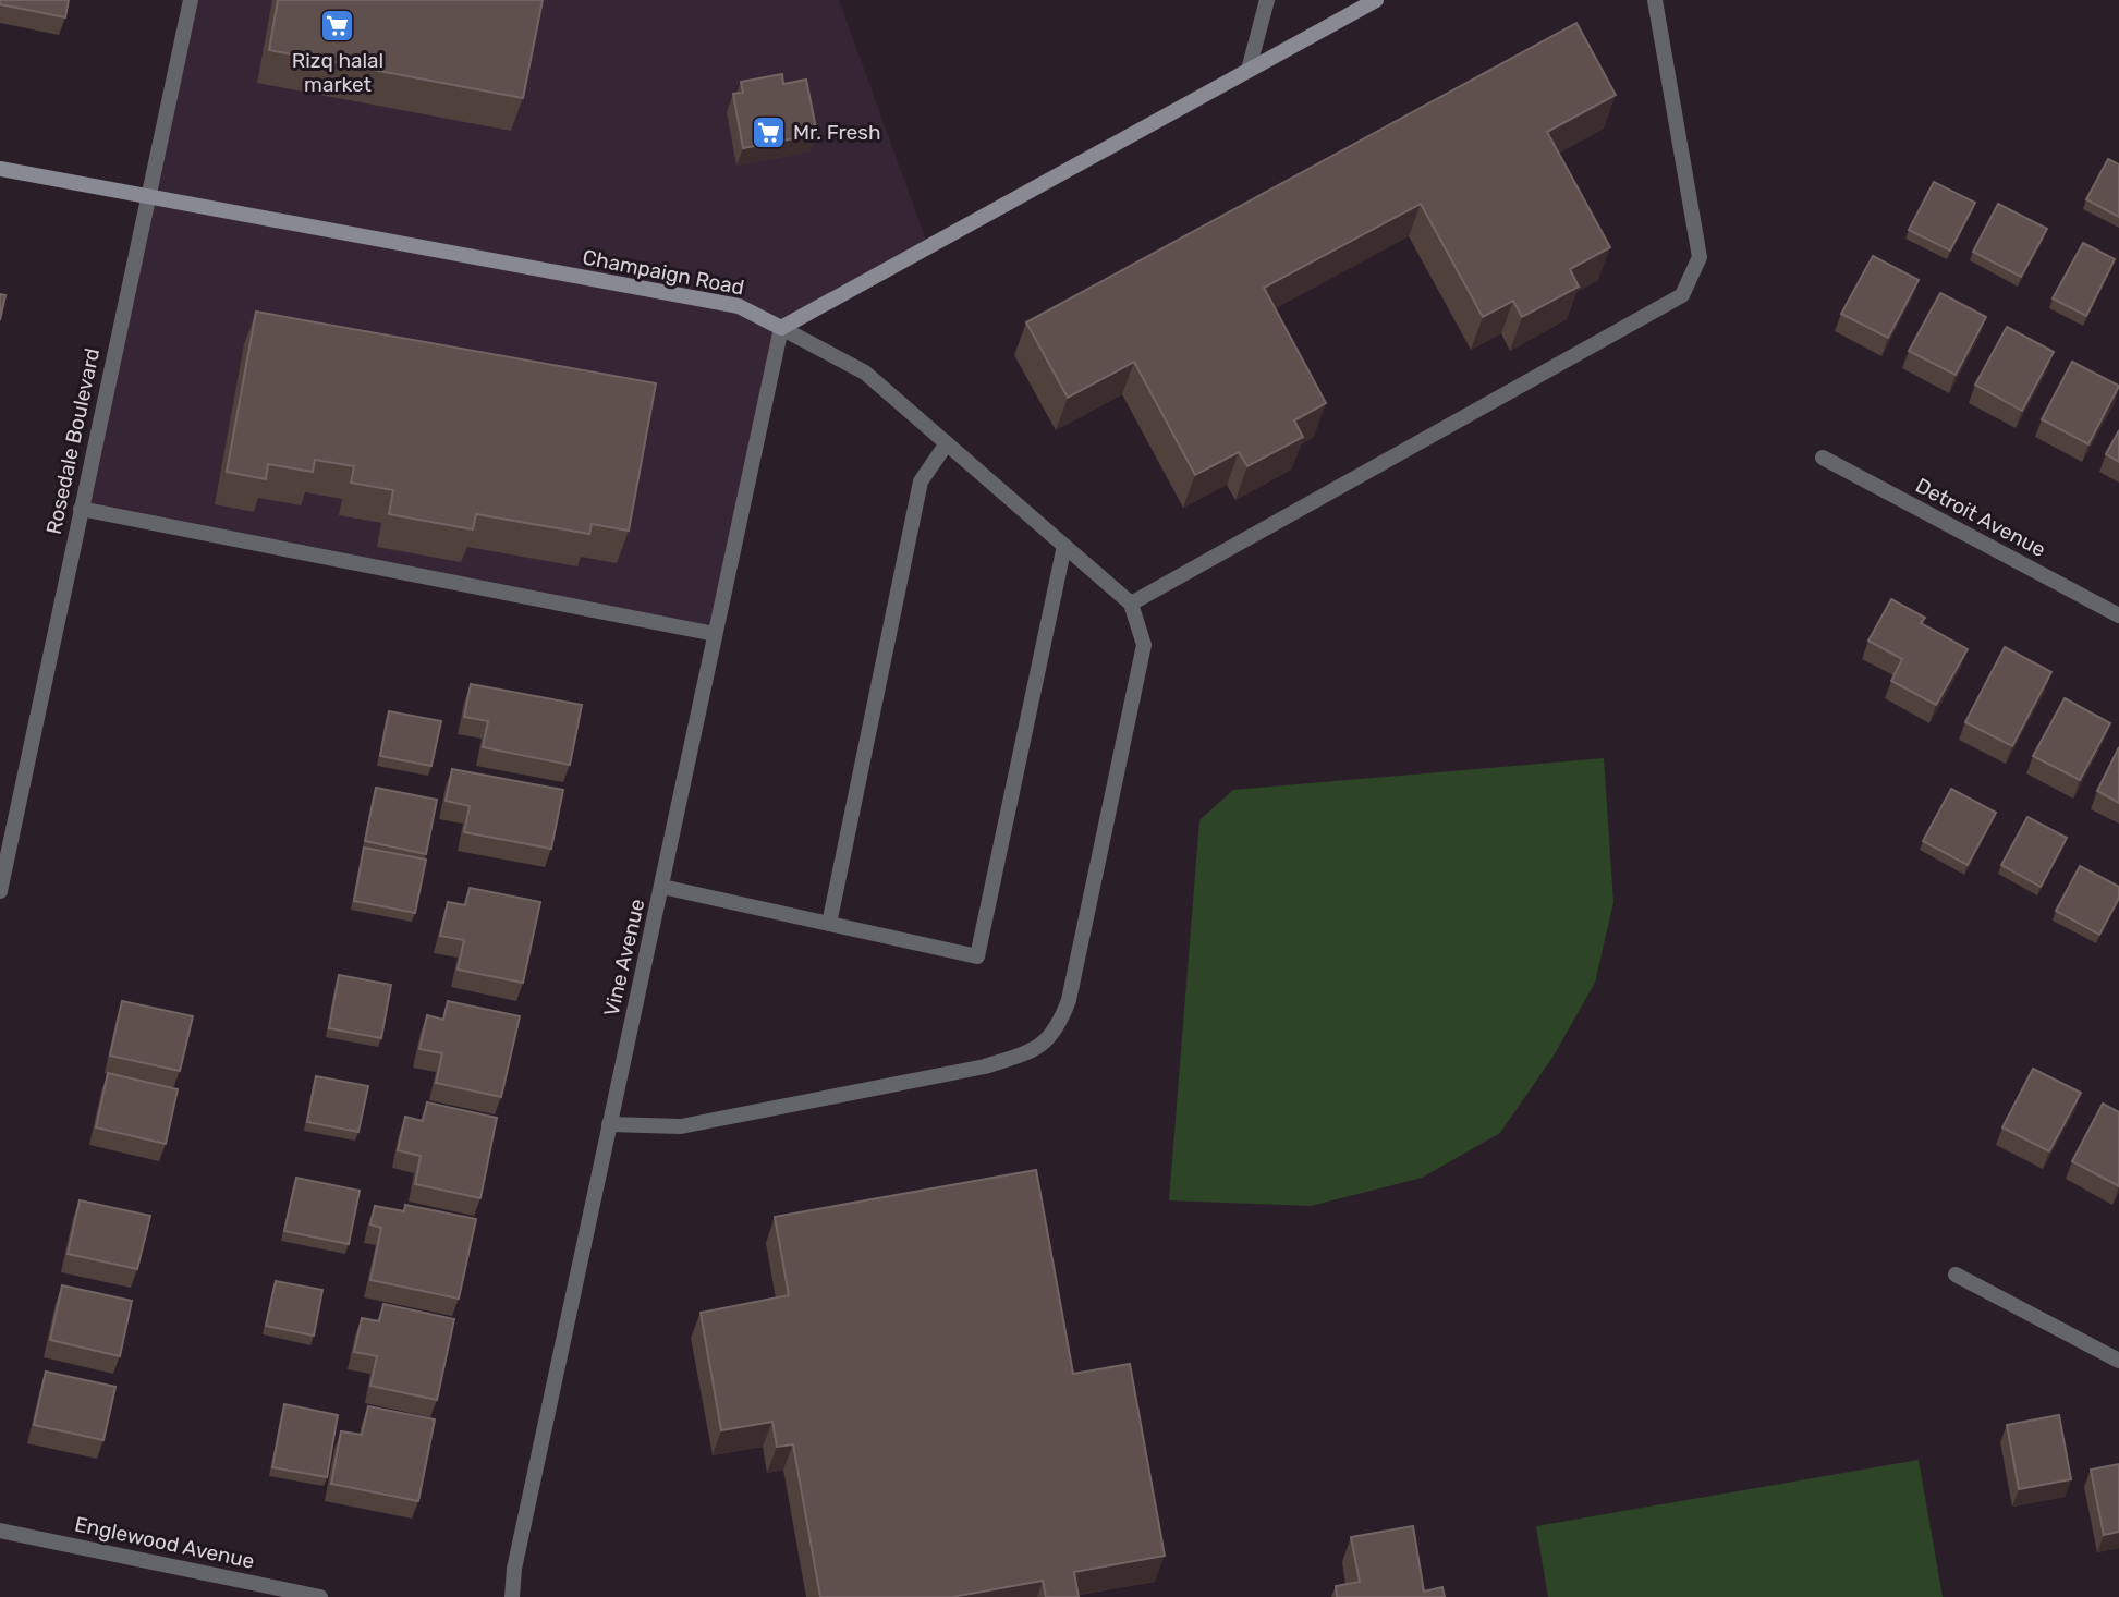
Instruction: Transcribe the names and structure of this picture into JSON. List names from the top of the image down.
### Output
{
  "streets": {
    "street": [
      "Champaign Road",
      "Rosedale Boulevard",
      "Detroit Avenue",
      "Vine Avenue",
      "Englewood Avenue"
    ]
  },
  "crossings": [
    ["Champaign Road", "Rosedale Boulevard"],
    ["Champaign Road", "Vine Avenue"]
  ],
  "places": {
    "supermarket": ["Rizq halal market", "Mr. Fresh"]
  }
}
